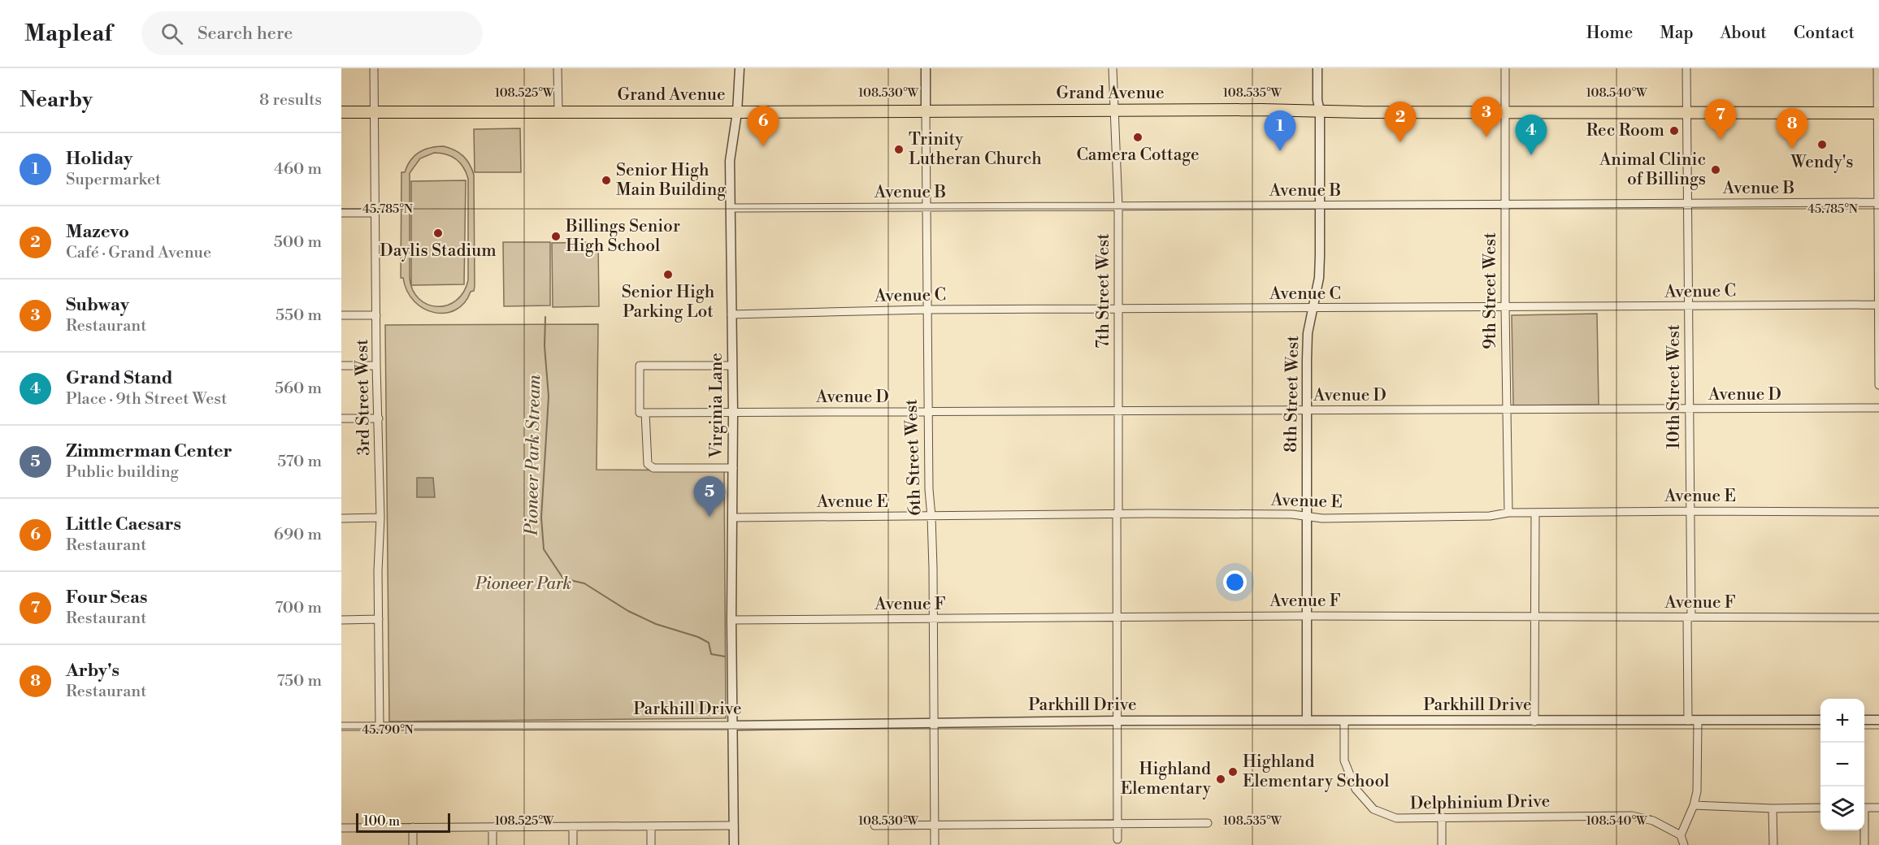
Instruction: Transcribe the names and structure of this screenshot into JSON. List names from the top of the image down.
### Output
{
  "streets": {
    "main road": ["Grand Avenue"],
    "street": [
      "Avenue B",
      "7th Street West",
      "9th Street West",
      "Avenue C",
      "10th Street West",
      "8th Street West",
      "Avenue D",
      "3rd Street West",
      "Virginia Lane",
      "6th Street West",
      "Avenue E",
      "Avenue F",
      "Parkhill Drive",
      "Delphinium Drive"
    ]
  },
  "crossings": [
    ["Grand Avenue", "7th Street West"],
    ["Grand Avenue", "9th Street West"],
    ["Grand Avenue", "10th Street West"],
    ["Grand Avenue", "8th Street West"],
    ["Grand Avenue", "3rd Street West"],
    ["Grand Avenue", "Virginia Lane"],
    ["Grand Avenue", "6th Street West"],
    ["Avenue B", "7th Street West"],
    ["Avenue B", "9th Street West"],
    ["Avenue B", "10th Street West"],
    ["Avenue B", "8th Street West"],
    ["Avenue B", "Virginia Lane"],
    ["Avenue B", "6th Street West"],
    ["7th Street West", "Avenue C"],
    ["7th Street West", "Avenue D"],
    ["7th Street West", "Avenue E"],
    ["7th Street West", "Avenue F"],
    ["7th Street West", "Parkhill Drive"],
    ["9th Street West", "Avenue C"],
    ["9th Street West", "Avenue D"],
    ["9th Street West", "Avenue E"],
    ["Avenue C", "10th Street West"],
    ["Avenue C", "8th Street West"],
    ["Avenue C", "Virginia Lane"],
    ["Avenue C", "6th Street West"],
    ["10th Street West", "Avenue D"],
    ["10th Street West", "Avenue E"],
    ["10th Street West", "Avenue F"],
    ["10th Street West", "Parkhill Drive"],
    ["8th Street West", "Avenue D"],
    ["8th Street West", "Avenue E"],
    ["8th Street West", "Avenue F"],
    ["8th Street West", "Parkhill Drive"],
    ["Avenue D", "Virginia Lane"],
    ["Avenue D", "6th Street West"],
    ["3rd Street West", "Parkhill Drive"],
    ["Virginia Lane", "Avenue E"],
    ["Virginia Lane", "Avenue F"],
    ["Virginia Lane", "Parkhill Drive"],
    ["6th Street West", "Avenue E"],
    ["6th Street West", "Avenue F"],
    ["6th Street West", "Parkhill Drive"],
    ["Parkhill Drive", "Delphinium Drive"]
  ],
  "water": ["Pioneer Park Stream"],
  "parks": ["Pioneer Park"],
  "places": [
    "Rec Room",
    "Camera Cottage",
    "Wendy's",
    "Trinity Lutheran Church",
    "Animal Clinic of Billings",
    "Senior High Main Building",
    "Daylis Stadium",
    "Billings Senior High School",
    "Senior High Parking Lot",
    "Highland Elementary School",
    "Highland Elementary"
  ],
  "scale_bar": "100 m",
  "page": {
    "header": "Mapleaf",
    "search": "Search here",
    "nav": [
      "Home",
      "Map",
      "About",
      "Contact"
    ],
    "heading": ["Nearby", "8 results"],
    "pins": [
      "3",
      "7",
      "2",
      "6",
      "8",
      "1",
      "4",
      "5"
    ],
    "list": [
      {
        "mark": "1",
        "name": "Holiday",
        "note": "Supermarket",
        "value": "460 m"
      },
      {
        "mark": "2",
        "name": "Mazevo",
        "note": "Café · Grand Avenue",
        "value": "500 m"
      },
      {
        "mark": "3",
        "name": "Subway",
        "note": "Restaurant",
        "value": "550 m"
      },
      {
        "mark": "4",
        "name": "Grand Stand",
        "note": "Place · 9th Street West",
        "value": "560 m"
      },
      {
        "mark": "5",
        "name": "Zimmerman Center",
        "note": "Public building",
        "value": "570 m"
      },
      {
        "mark": "6",
        "name": "Little Caesars",
        "note": "Restaurant",
        "value": "690 m"
      },
      {
        "mark": "7",
        "name": "Four Seas",
        "note": "Restaurant",
        "value": "700 m"
      },
      {
        "mark": "8",
        "name": "Arby's",
        "note": "Restaurant",
        "value": "750 m"
      }
    ],
    "map_buttons": ["+", "−"],
    "scale": "100 m"
  },
  "coordinates": [
    "108.525°W",
    "108.530°W",
    "108.535°W",
    "108.540°W",
    "45.785°N",
    "45.790°N"
  ]
}
